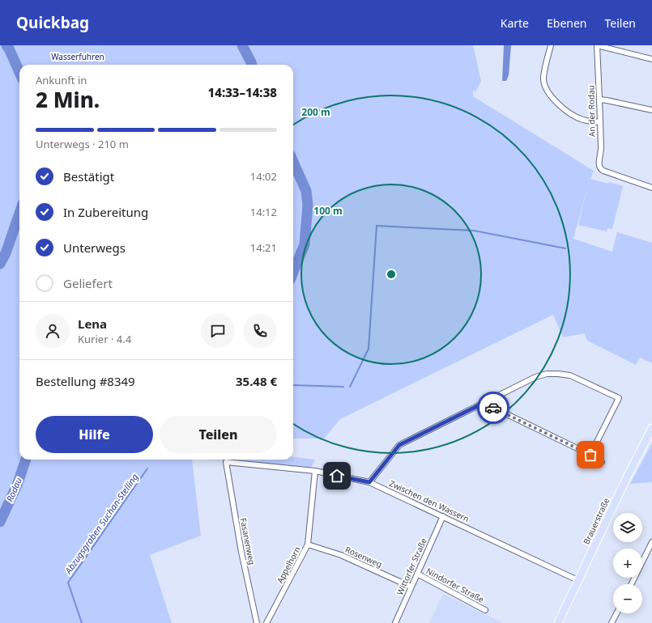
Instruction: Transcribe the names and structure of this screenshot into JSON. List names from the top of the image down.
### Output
{
  "streets": {
    "main road": ["Brauerstraße"],
    "street": [
      "An der Rodau",
      "Zwischen den Wassern",
      "Fasanenweg",
      "Rosenweg",
      "Appelhorn",
      "Wittorfer Straße",
      "Nindorfer Straße"
    ]
  },
  "crossings": [
    ["Zwischen den Wassern", "Brauerstraße"],
    ["Zwischen den Wassern", "Fasanenweg"],
    ["Zwischen den Wassern", "Appelhorn"],
    ["Zwischen den Wassern", "Wittorfer Straße"],
    ["Rosenweg", "Appelhorn"],
    ["Rosenweg", "Wittorfer Straße"],
    ["Wittorfer Straße", "Nindorfer Straße"]
  ],
  "water": ["Rodau", "Abzugsgraben Suchan-Stelling"],
  "parks": ["Wasserfuhren"],
  "page": {
    "header": "Quickbag",
    "nav": ["Karte", "Ebenen", "Teilen"],
    "heading": ["2 Min.", "Ankunft in", "14:33–14:38"],
    "panel": [
      "Lena",
      "Kurier · 4.4",
      "Bestellung #8349",
      "35.48 €"
    ],
    "bar": "Unterwegs · 210 m",
    "list": [
      ["Bestätigt", "14:02"],
      ["In Zubereitung", "14:12"],
      ["Unterwegs", "14:21"],
      "Geliefert"
    ],
    "buttons": ["Hilfe", "Teilen"],
    "map_buttons": ["+", "−"]
  },
  "rings": ["200 m", "100 m"]
}
